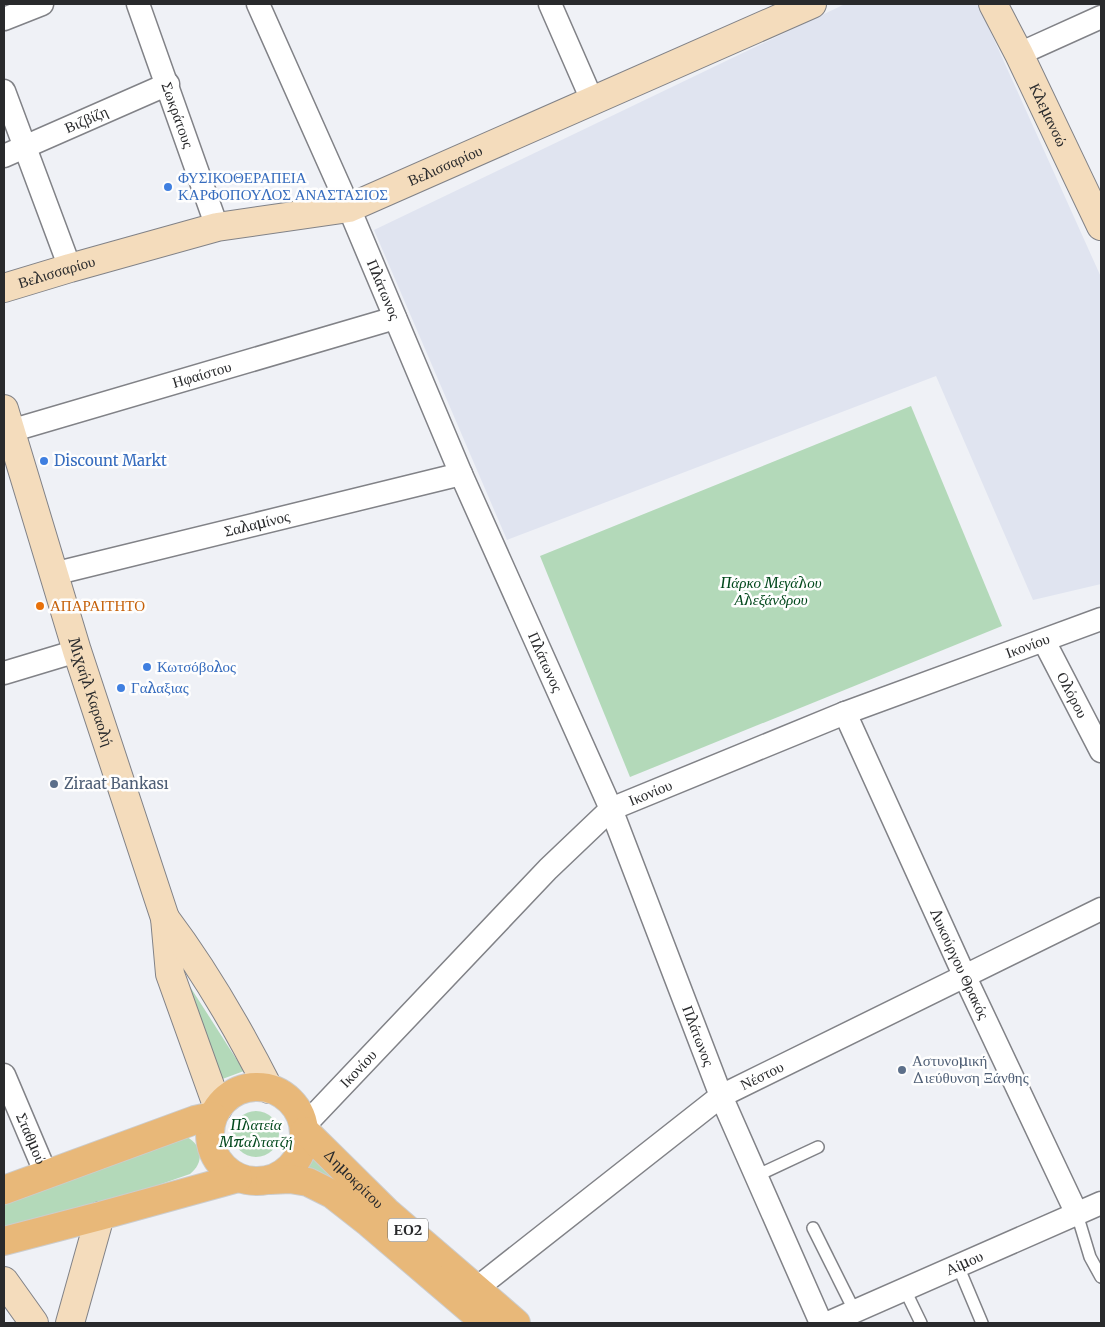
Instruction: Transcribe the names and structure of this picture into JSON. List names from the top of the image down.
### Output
{
  "streets": {
    "main road": ["Δημοκρίτου", "ΕΟ2"],
    "street": [
      "Σωκράτους",
      "Κλεμανσώ",
      "Βιζβίζη",
      "Βελισσαρίου",
      "Πλάτωνος",
      "Ηφαίστου",
      "Σαλαμίνος",
      "Ικονίου",
      "Μιχαήλ Καραολή",
      "Ολόρου",
      "Λυκούργου Θρακός",
      "Νέστου",
      "Σταθμού",
      "Αίμου"
    ]
  },
  "crossings": [
    ["Σωκράτους", "Βιζβίζη"],
    ["Σωκράτους", "Βελισσαρίου"],
    ["Βελισσαρίου", "Πλάτωνος"],
    ["Πλάτωνος", "Ηφαίστου"],
    ["Πλάτωνος", "Σαλαμίνος"],
    ["Πλάτωνος", "Ικονίου"],
    ["Πλάτωνος", "Νέστου"],
    ["Ηφαίστου", "Μιχαήλ Καραολή"],
    ["Σαλαμίνος", "Μιχαήλ Καραολή"],
    ["Ικονίου", "Μιχαήλ Καραολή"],
    ["Ικονίου", "Ολόρου"],
    ["Ικονίου", "Λυκούργου Θρακός"],
    ["Ικονίου", "Δημοκρίτου"],
    ["Ικονίου", "ΕΟ2"],
    ["Μιχαήλ Καραολή", "Δημοκρίτου"],
    ["Μιχαήλ Καραολή", "ΕΟ2"],
    ["Λυκούργου Θρακός", "Νέστου"],
    ["Λυκούργου Θρακός", "Αίμου"],
    ["Νέστου", "Δημοκρίτου"],
    ["Σταθμού", "ΕΟ2"],
    ["Δημοκρίτου", "ΕΟ2"]
  ],
  "parks": ["Πάρκο Μεγάλου Αλεξάνδρου", "Πλατεία Μπαλτατζή"],
  "places": [
    "ΦΥΣΙΚΟΘΕΡΑΠΕΙΑ ΚΑΡΦΟΠΟΥΛΟΣ ΑΝΑΣΤΑΣΙΟΣ",
    "Discount Markt",
    "ΑΠΑΡΑΙΤΗΤΟ",
    "Κωτσόβολος",
    "Γαλαξιας",
    "Ziraat Bankası",
    "Αστυνομική Διεύθυνση Ξάνθης"
  ]
}
